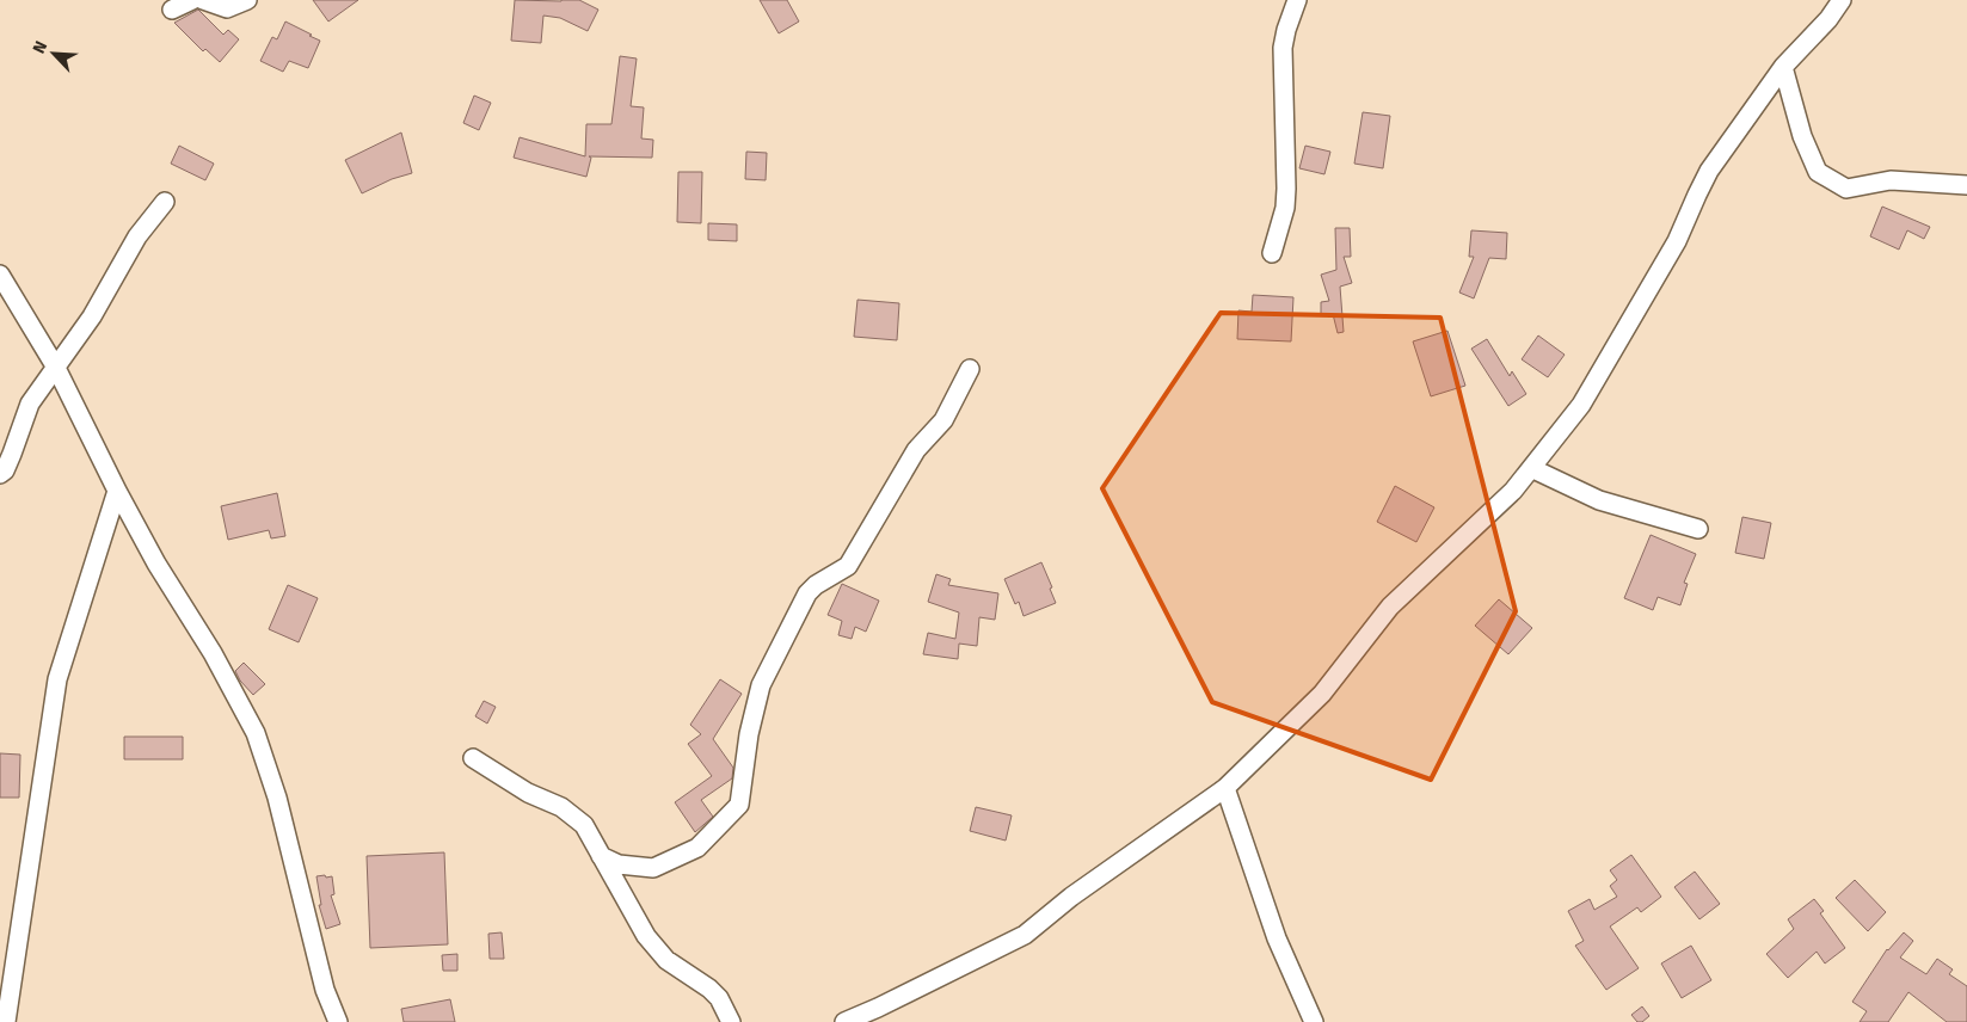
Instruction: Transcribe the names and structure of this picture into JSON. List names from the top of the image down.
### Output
{
  "north": "top left"
}
